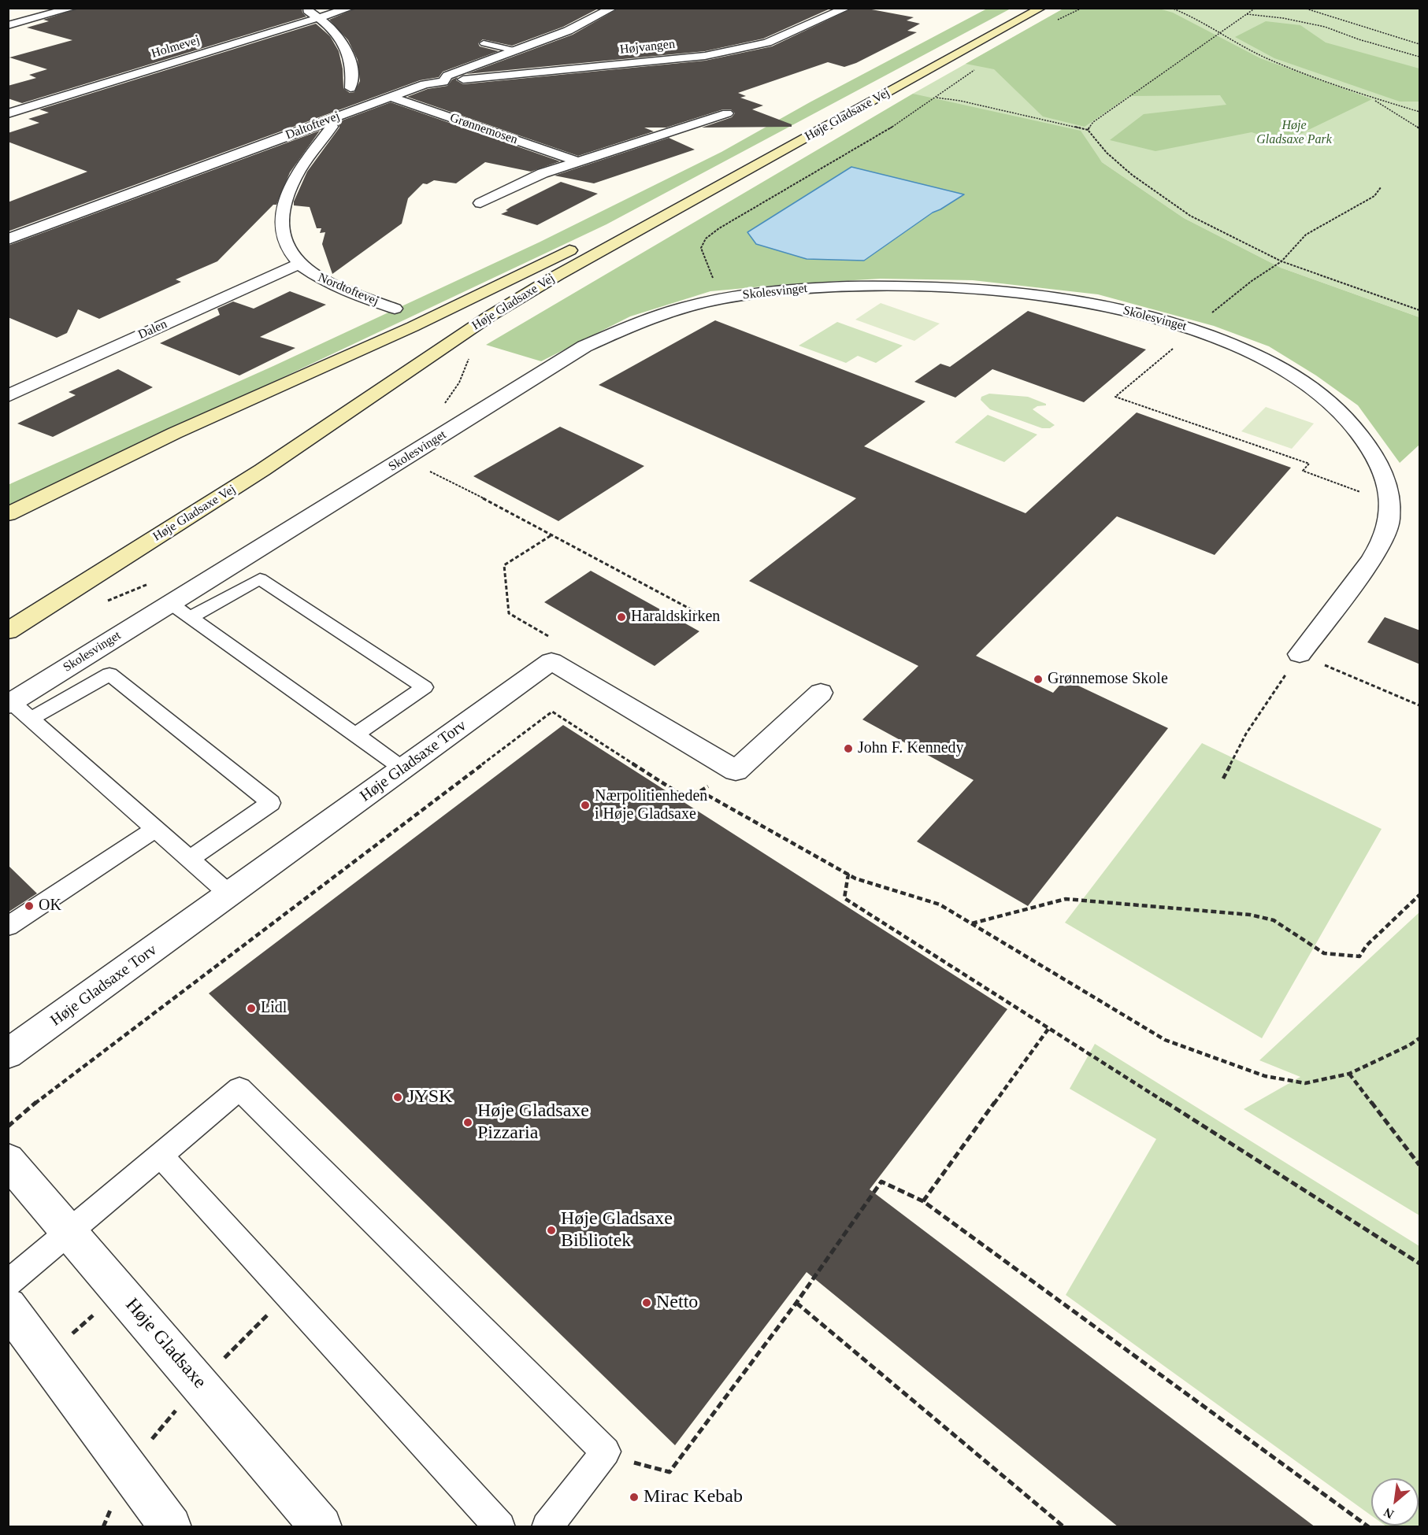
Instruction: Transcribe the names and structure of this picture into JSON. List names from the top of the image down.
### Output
{
  "streets": {
    "street": [
      "Holmevej",
      "Højvangen",
      "Høje Gladsaxe Vej",
      "Daltoftevej",
      "Grønnemosen",
      "Nordtoftevej",
      "Skolesvinget",
      "Dalen",
      "Høje Gladsaxe Torv",
      "Høje Gladsaxe"
    ]
  },
  "crossings": [
    ["Højvangen", "Daltoftevej"],
    ["Daltoftevej", "Grønnemosen"],
    ["Daltoftevej", "Nordtoftevej"],
    ["Nordtoftevej", "Dalen"]
  ],
  "parks": ["Høje Gladsaxe Park"],
  "places": [
    "Haraldskirken",
    "Grønnemose Skole",
    "John F. Kennedy",
    "Nærpolitienheden i Høje Gladsaxe",
    "OK",
    "Lidl",
    "JYSK",
    "Høje Gladsaxe Pizzaria",
    "Høje Gladsaxe Bibliotek",
    "Netto",
    "Mirac Kebab"
  ],
  "north": "bottom left"
}
